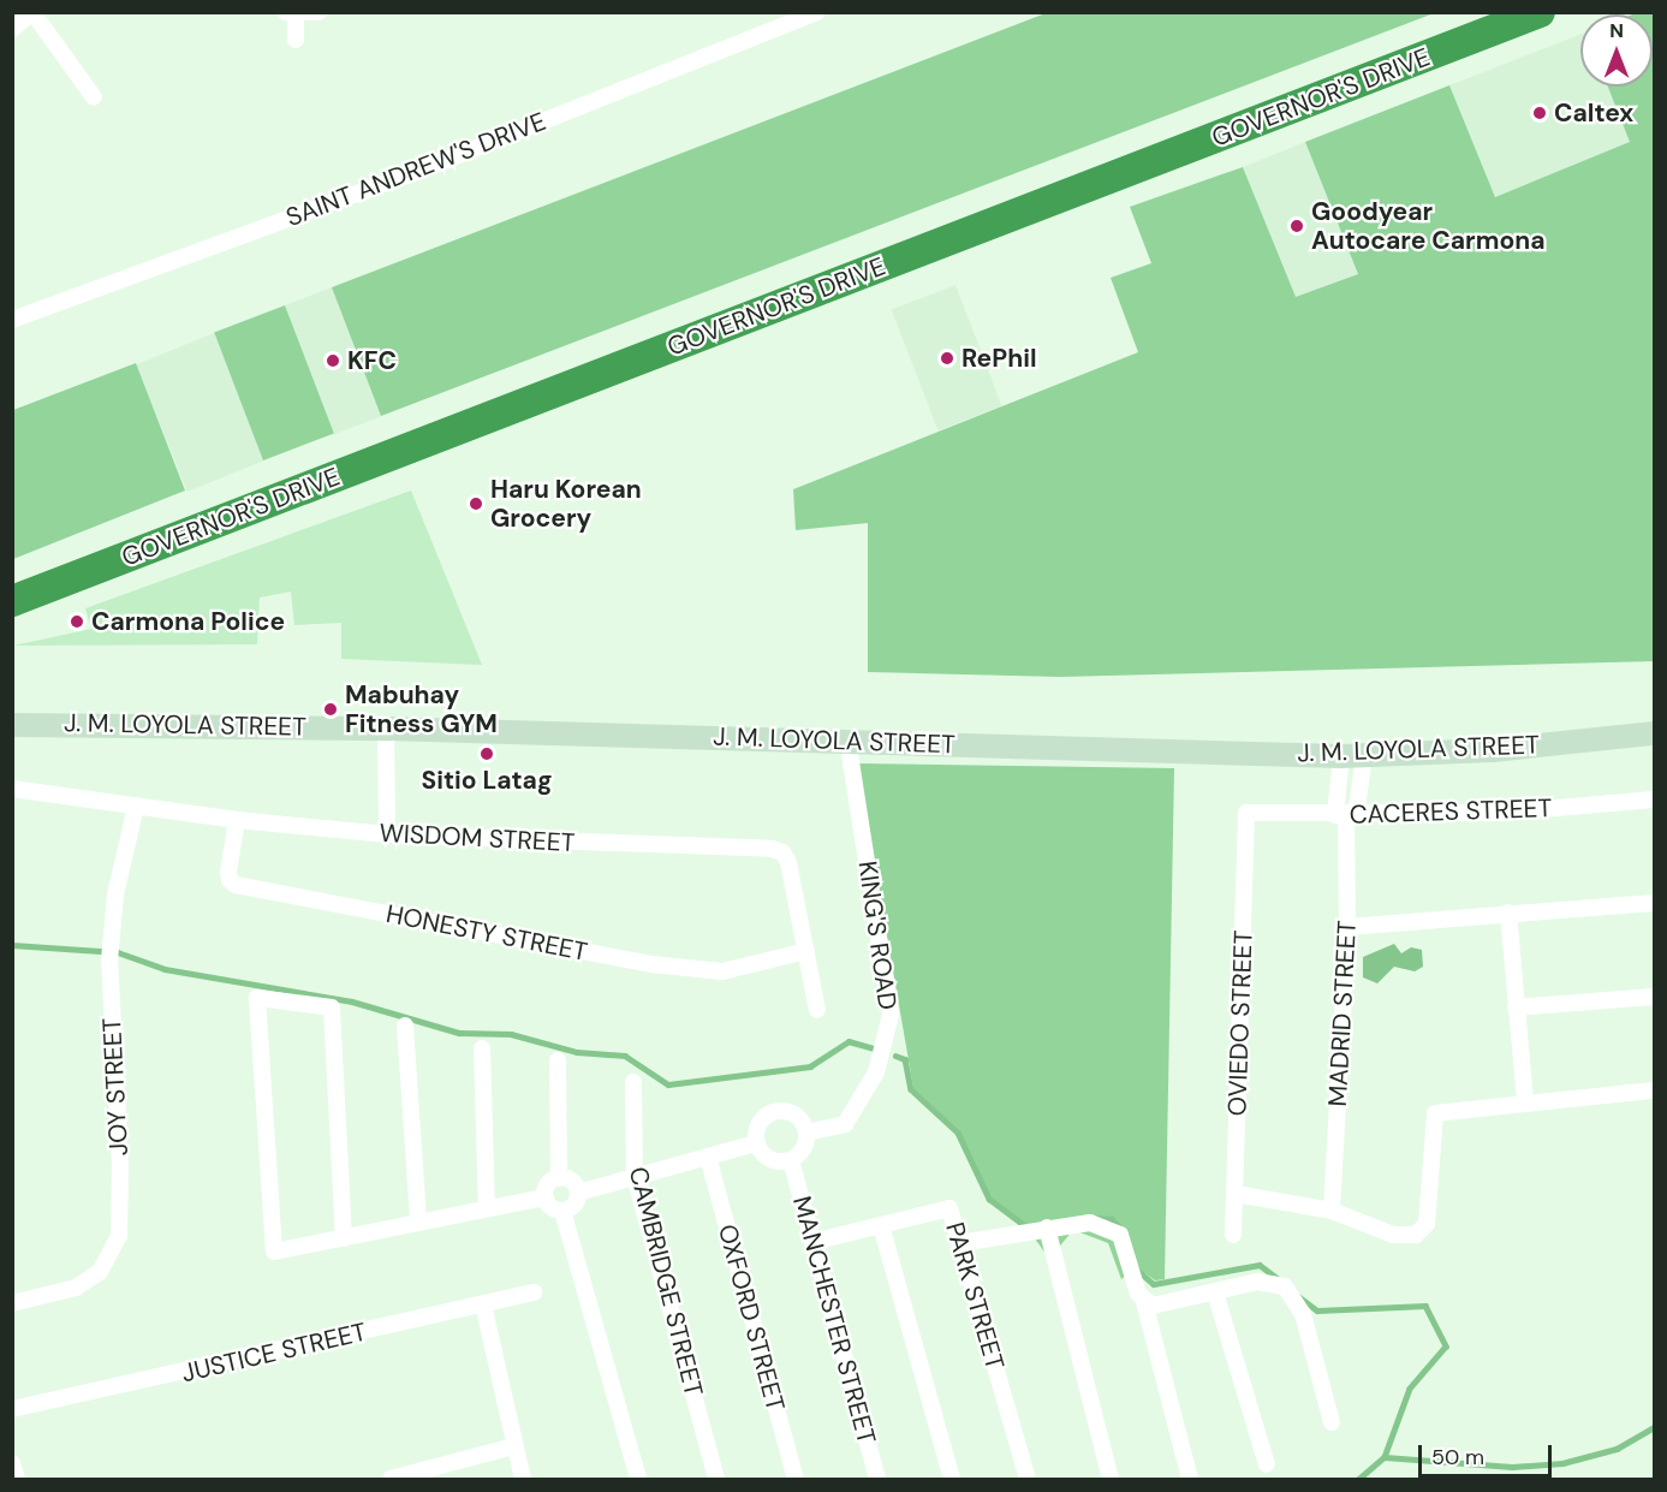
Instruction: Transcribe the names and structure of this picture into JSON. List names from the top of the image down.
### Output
{
  "streets": {
    "highway": ["GOVERNOR'S DRIVE"],
    "main road": ["J. M. LOYOLA STREET"],
    "street": [
      "SAINT ANDREW'S DRIVE",
      "CACERES STREET",
      "WISDOM STREET",
      "HONESTY STREET",
      "KING'S ROAD",
      "MADRID STREET",
      "OVIEDO STREET",
      "JOY STREET",
      "CAMBRIDGE STREET",
      "PARK STREET",
      "OXFORD STREET",
      "MANCHESTER STREET",
      "JUSTICE STREET"
    ]
  },
  "crossings": [
    ["J. M. LOYOLA STREET", "KING'S ROAD"],
    ["J. M. LOYOLA STREET", "MADRID STREET"],
    ["CACERES STREET", "MADRID STREET"],
    ["CACERES STREET", "OVIEDO STREET"],
    ["WISDOM STREET", "HONESTY STREET"],
    ["WISDOM STREET", "JOY STREET"],
    ["KING'S ROAD", "MANCHESTER STREET"],
    ["PARK STREET", "MANCHESTER STREET"]
  ],
  "places": [
    "Caltex",
    "Goodyear Autocare Carmona",
    "RePhil",
    "KFC",
    "Haru Korean Grocery",
    "Carmona Police",
    "Mabuhay Fitness GYM",
    "Sitio Latag"
  ],
  "scale_bar": "50 m",
  "north": "top"
}
